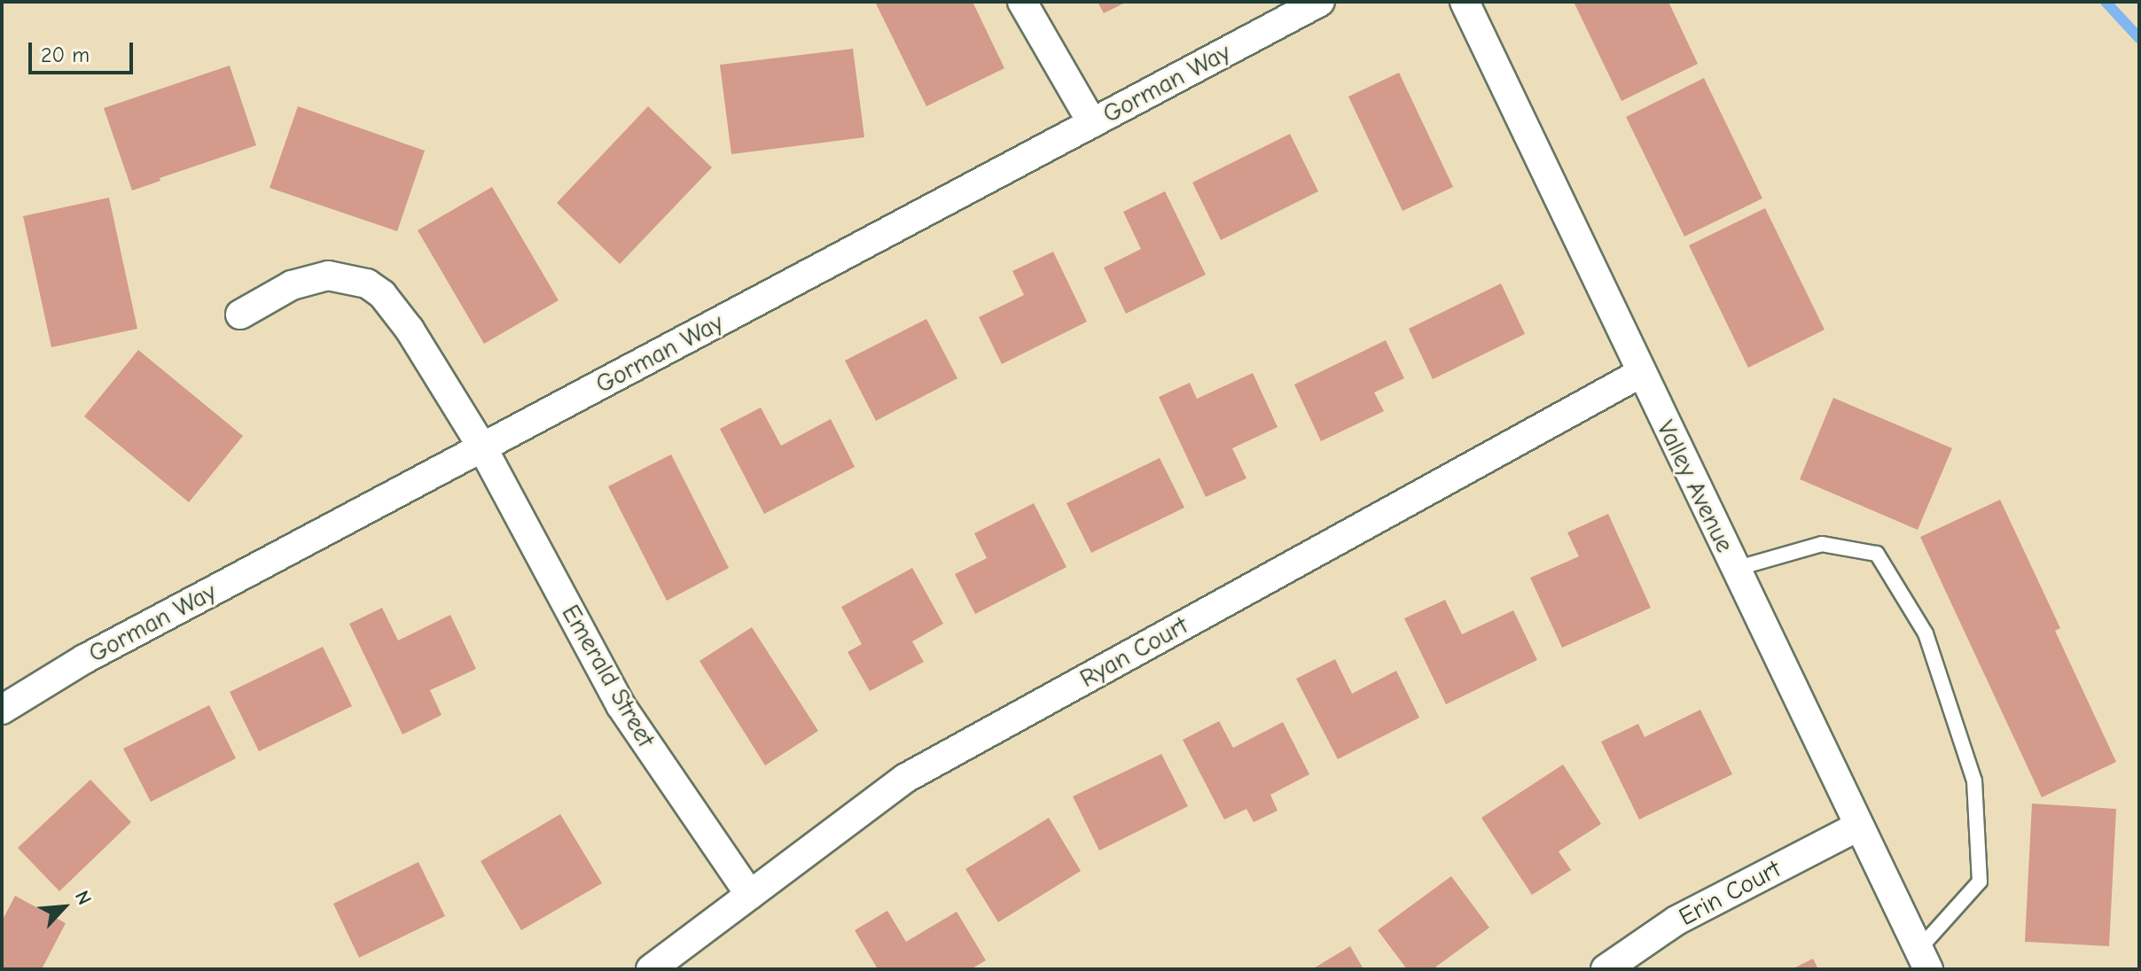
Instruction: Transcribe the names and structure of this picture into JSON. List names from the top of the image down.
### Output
{
  "streets": {
    "street": [
      "Gorman Way",
      "Valley Avenue",
      "Ryan Court",
      "Emerald Street",
      "Erin Court"
    ]
  },
  "crossings": [
    ["Gorman Way", "Emerald Street"],
    ["Valley Avenue", "Ryan Court"],
    ["Valley Avenue", "Erin Court"],
    ["Ryan Court", "Emerald Street"]
  ],
  "scale_bar": "20 m",
  "north": "top right"
}
